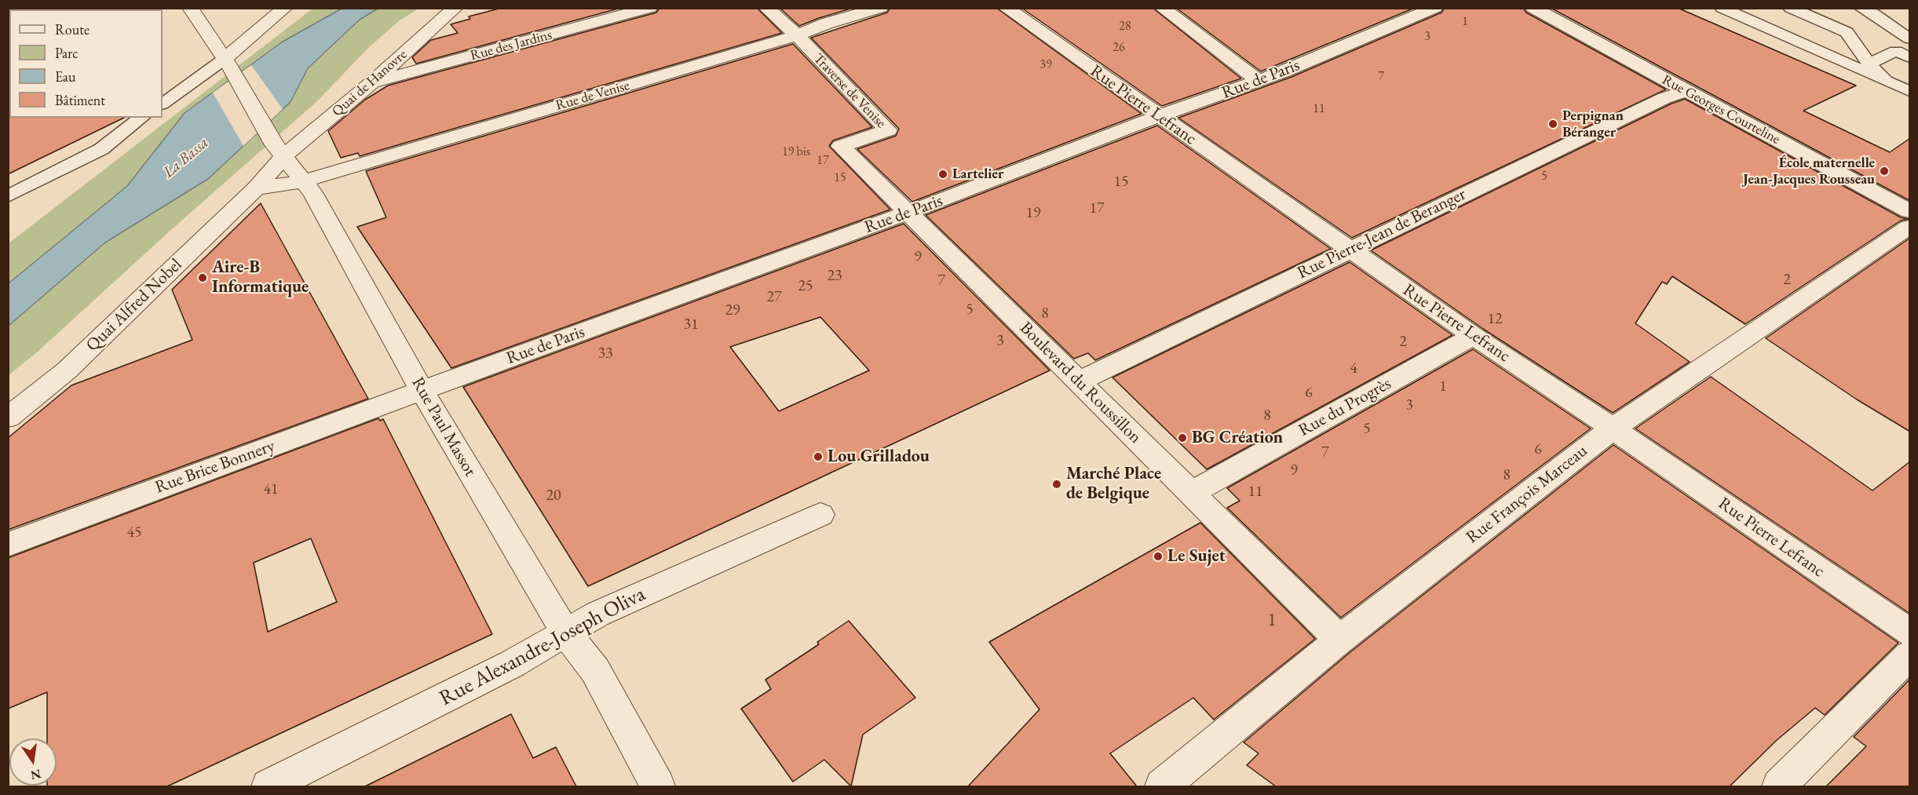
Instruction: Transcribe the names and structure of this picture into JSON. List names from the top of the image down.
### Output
{
  "streets": {
    "street": [
      "Rue des Jardins",
      "Rue de Paris",
      "Quai de Hanovre",
      "Traverse de Venise",
      "Rue de Venise",
      "Rue Pierre Lefranc",
      "Rue Georges Courteline",
      "Rue Pierre-Jean de Beranger",
      "Quai Alfred Nobel",
      "Boulevard du Roussillon",
      "Rue du Progrès",
      "Rue Paul Massot",
      "Rue Brice Bonnery",
      "Rue François Marceau",
      "Rue Alexandre-Joseph Oliva"
    ]
  },
  "crossings": [
    ["Rue des Jardins", "Quai de Hanovre"],
    ["Rue de Paris", "Rue Pierre Lefranc"],
    ["Rue de Paris", "Boulevard du Roussillon"],
    ["Rue de Paris", "Rue Paul Massot"],
    ["Rue de Paris", "Rue Brice Bonnery"],
    ["Quai de Hanovre", "Quai Alfred Nobel"],
    ["Quai de Hanovre", "Rue Paul Massot"],
    ["Traverse de Venise", "Rue de Venise"],
    ["Traverse de Venise", "Boulevard du Roussillon"],
    ["Rue de Venise", "Rue Paul Massot"],
    ["Rue Pierre Lefranc", "Rue Pierre-Jean de Beranger"],
    ["Rue Pierre Lefranc", "Rue du Progrès"],
    ["Rue Pierre Lefranc", "Rue François Marceau"],
    ["Rue Georges Courteline", "Rue Pierre-Jean de Beranger"],
    ["Rue Pierre-Jean de Beranger", "Boulevard du Roussillon"],
    ["Quai Alfred Nobel", "Rue Paul Massot"],
    ["Boulevard du Roussillon", "Rue du Progrès"],
    ["Boulevard du Roussillon", "Rue François Marceau"],
    ["Rue Paul Massot", "Rue Brice Bonnery"],
    ["Rue Paul Massot", "Rue Alexandre-Joseph Oliva"]
  ],
  "water": ["La Bassa"],
  "places": [
    "Perpignan Béranger",
    "École maternelle Jean-Jacques Rousseau",
    "Lartelier",
    "Aire-B Informatique",
    "BG Création",
    "Lou Grilladou",
    "Marché Place de Belgique",
    "Le Sujet"
  ],
  "house_numbers": [
    "1",
    "28",
    "3",
    "26",
    "39",
    "7",
    "11",
    "19 bis",
    "17",
    "5",
    "15",
    "15",
    "17",
    "19",
    "9",
    "23",
    "2",
    "7",
    "25",
    "27",
    "5",
    "29",
    "8",
    "12",
    "31",
    "3",
    "2",
    "33",
    "4",
    "1",
    "6",
    "3",
    "8",
    "5",
    "6",
    "7",
    "9",
    "8",
    "41",
    "11",
    "20",
    "45",
    "1"
  ],
  "legend": [
    "Route",
    "Parc",
    "Eau",
    "Bâtiment"
  ],
  "north": "bottom"
}
